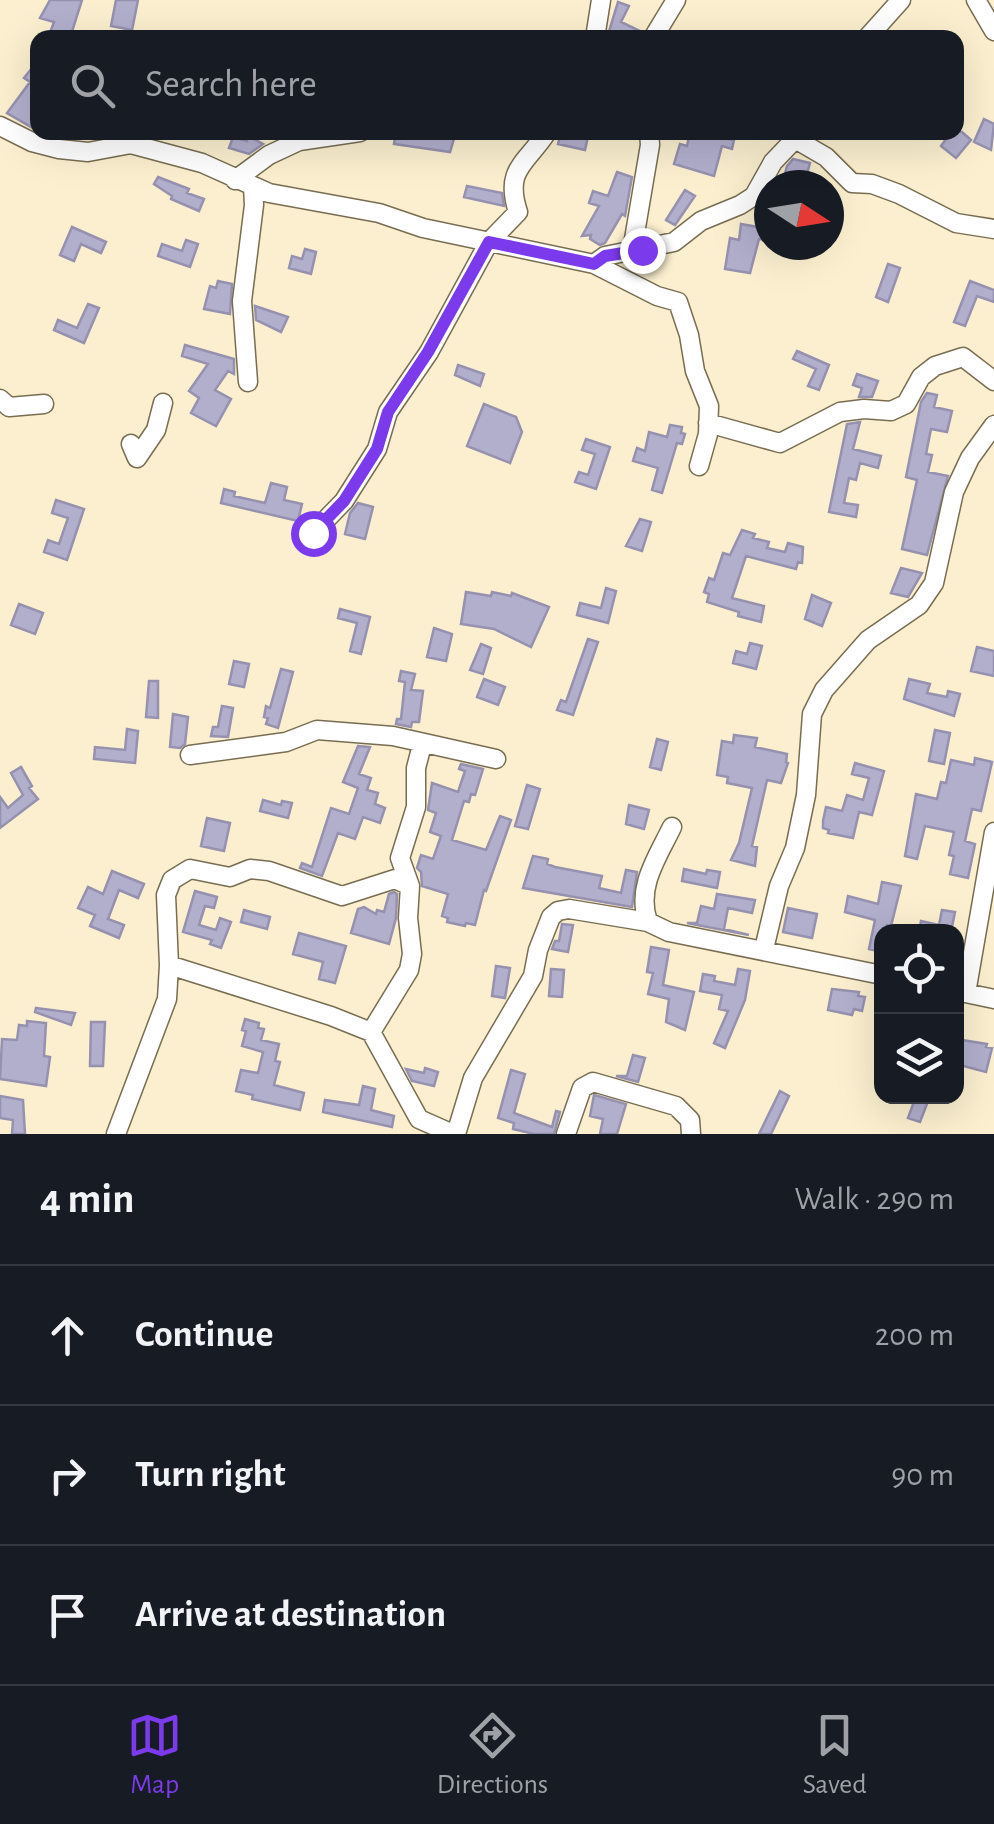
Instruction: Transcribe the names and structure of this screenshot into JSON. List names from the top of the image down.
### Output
{
  "north": "right",
  "page": {
    "search": "Search here",
    "heading": ["4 min", "Walk · 290 m"],
    "list": [
      ["Continue", "200 m"],
      ["Turn right", "90 m"],
      "Arrive at destination"
    ],
    "nav": ["Map", "Directions", "Saved"]
  }
}
